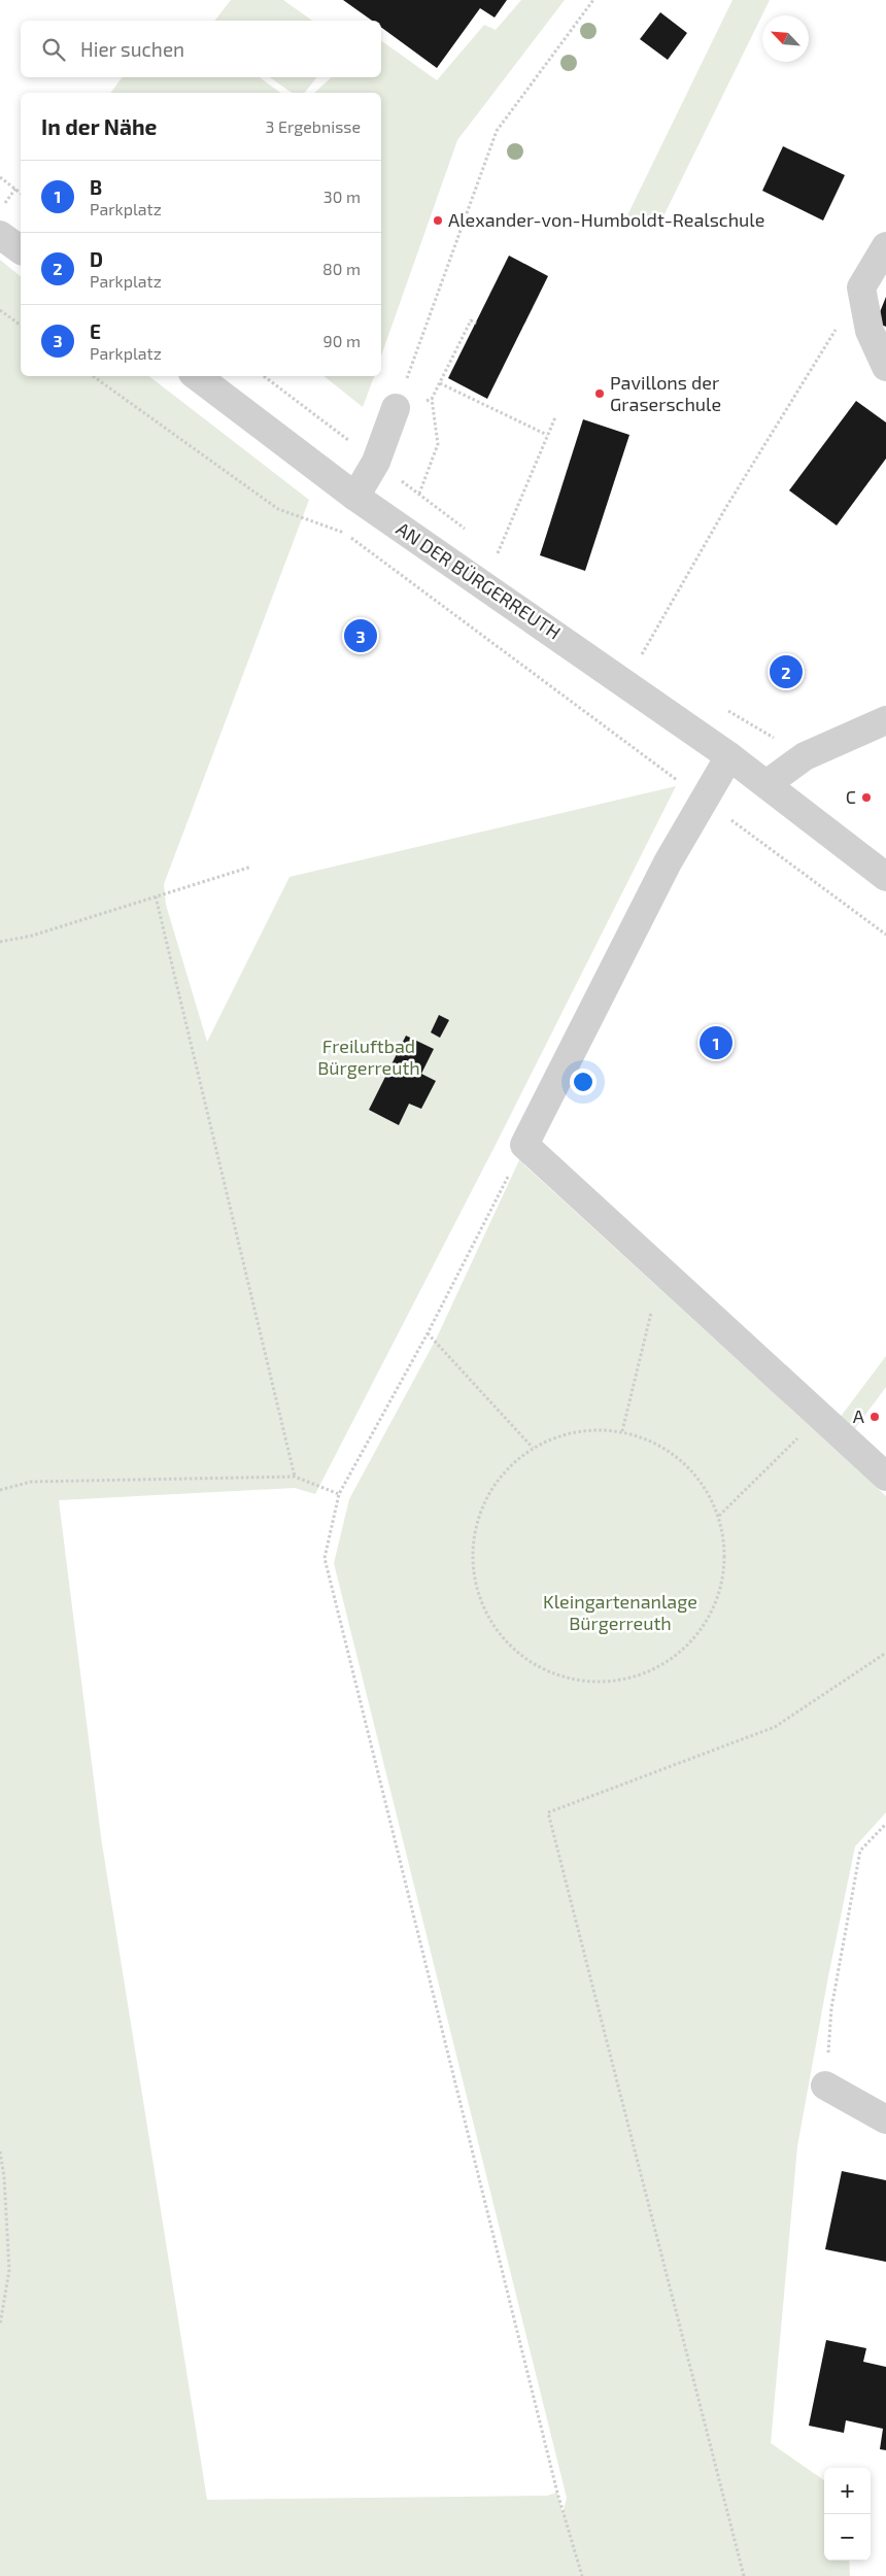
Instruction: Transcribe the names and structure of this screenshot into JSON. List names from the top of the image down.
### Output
{
  "streets": {
    "street": ["AN DER BÜRGERREUTH"]
  },
  "parks": ["Freiluftbad Bürgerreuth", "Kleingartenanlage Bürgerreuth"],
  "places": [
    "Alexander-von-Humboldt-Realschule",
    "Pavillons der Graserschule",
    "C",
    "A"
  ],
  "north": "top left",
  "page": {
    "search": "Hier suchen",
    "heading": ["In der Nähe", "3 Ergebnisse"],
    "list": [
      {
        "mark": "1",
        "name": "B",
        "note": "Parkplatz",
        "value": "30 m"
      },
      {
        "mark": "2",
        "name": "D",
        "note": "Parkplatz",
        "value": "80 m"
      },
      {
        "mark": "3",
        "name": "E",
        "note": "Parkplatz",
        "value": "90 m"
      }
    ],
    "pins": ["3", "2", "1"],
    "map_buttons": ["+", "−"]
  }
}
